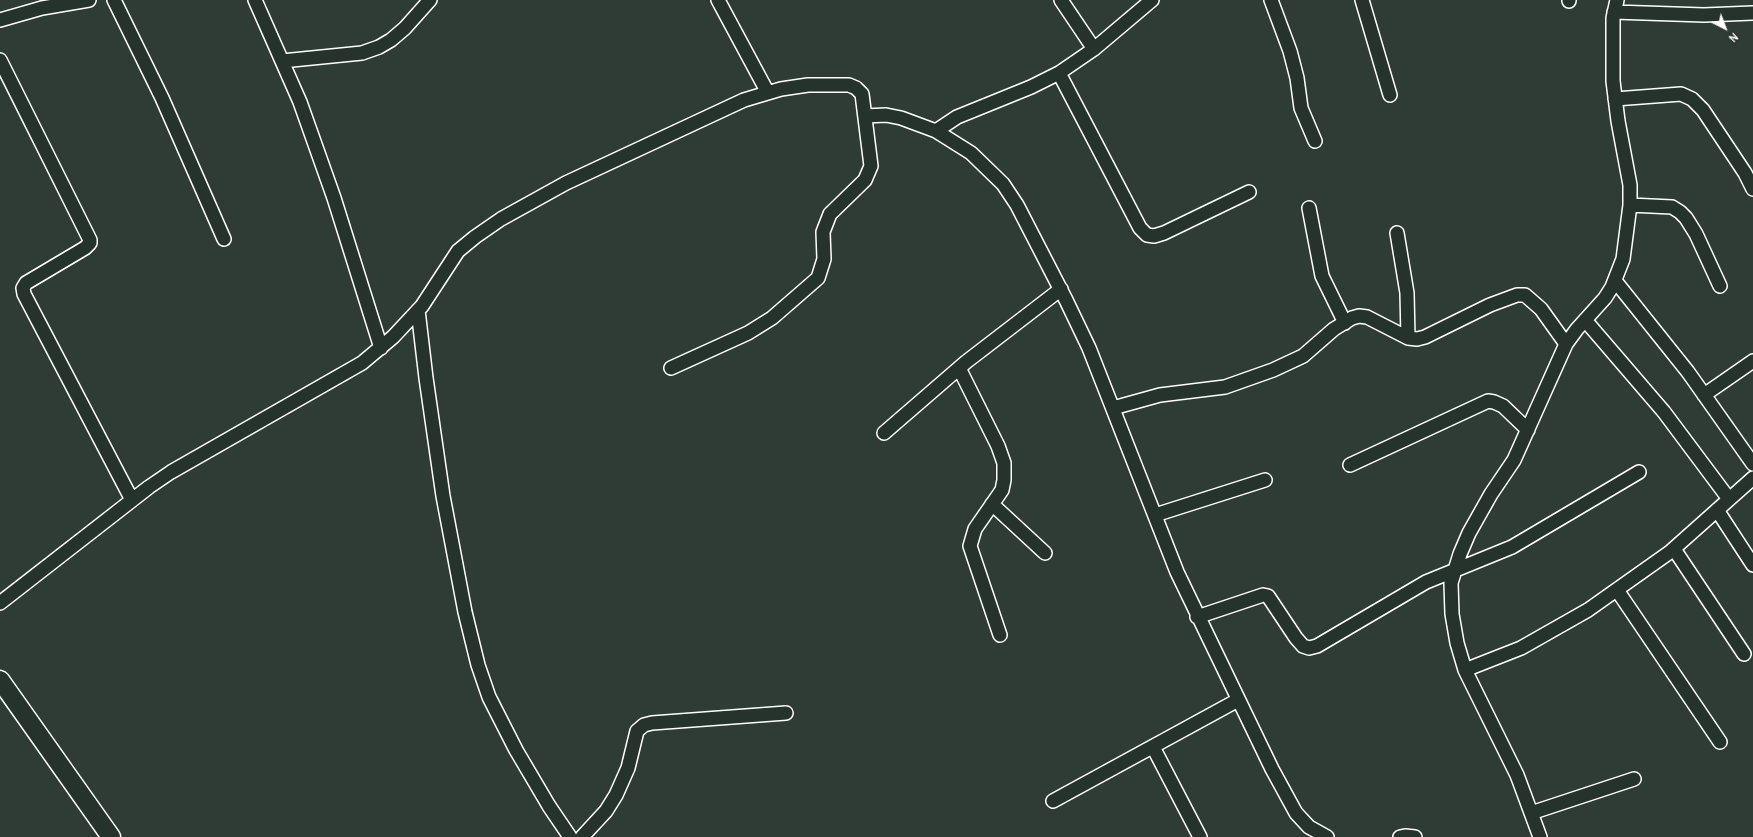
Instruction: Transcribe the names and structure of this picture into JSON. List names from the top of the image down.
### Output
{
  "north": "bottom right"
}
